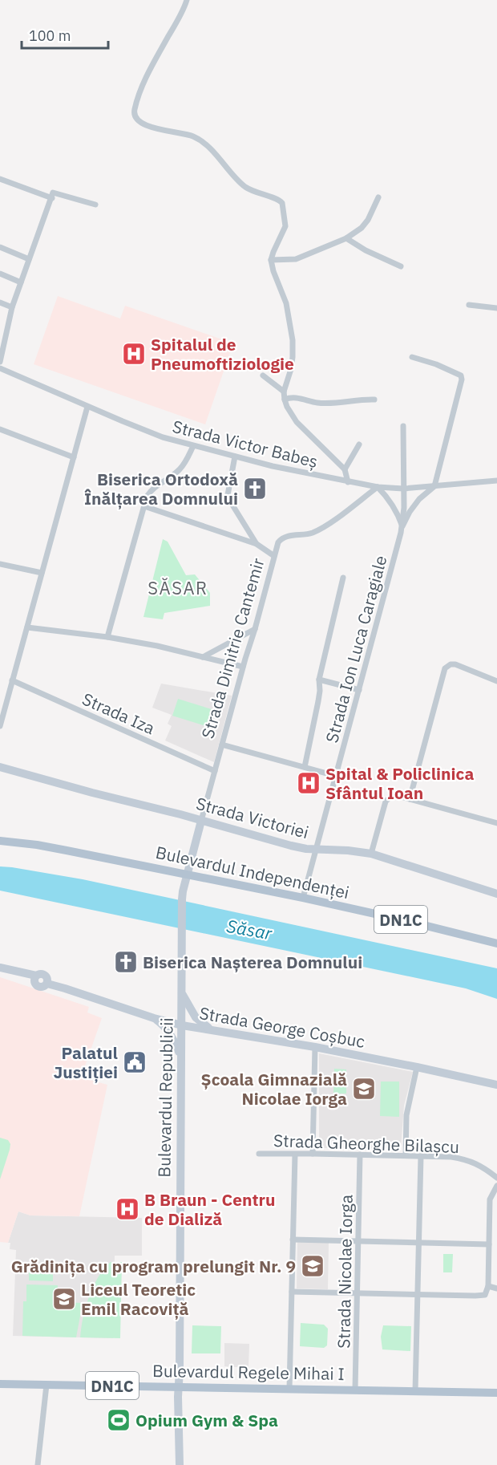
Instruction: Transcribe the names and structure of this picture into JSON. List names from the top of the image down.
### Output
{
  "streets": {
    "main road": ["Bulevardul Independenței", "DN1C", "Bulevardul Regele Mihai I"],
    "street": [
      "Strada Victor Babeș",
      "Strada Dimitrie Cantemir",
      "Strada Ion Luca Caragiale",
      "Strada Iza",
      "Strada Victoriei",
      "Strada George Coșbuc",
      "Bulevardul Republicii",
      "Strada Gheorghe Bilașcu",
      "Strada Nicolae Iorga"
    ]
  },
  "crossings": [
    ["Strada Victor Babeș", "Strada Dimitrie Cantemir"],
    ["Strada Victor Babeș", "Strada Ion Luca Caragiale"],
    ["Strada Dimitrie Cantemir", "Strada Iza"],
    ["Strada Dimitrie Cantemir", "Strada Victoriei"],
    ["Strada Dimitrie Cantemir", "Bulevardul Independenței"],
    ["Strada Dimitrie Cantemir", "Bulevardul Republicii"],
    ["Strada Ion Luca Caragiale", "Strada Victoriei"],
    ["Strada Ion Luca Caragiale", "Bulevardul Independenței"],
    ["Bulevardul Independenței", "Bulevardul Republicii"],
    ["Strada George Coșbuc", "Bulevardul Republicii"],
    ["Bulevardul Republicii", "Bulevardul Regele Mihai I"],
    ["Strada Gheorghe Bilașcu", "Strada Nicolae Iorga"],
    ["Strada Nicolae Iorga", "Bulevardul Regele Mihai I"]
  ],
  "districts": ["SĂSAR"],
  "water": ["Săsar"],
  "places": {
    "hospital": ["Spitalul de Pneumoftiziologie", "Spital & Policlinica Sfântul Ioan", "B Braun - Centru de Dializă"],
    "church": ["Biserica Ortodoxă Înălțarea Domnului", "Biserica Nașterea Domnului"],
    "public building": ["Palatul Justiției"],
    "school or university": ["Școala Gimnazială Nicolae Iorga", "Grădinița cu program prelungit Nr. 9", "Liceul Teoretic Emil Racoviță"],
    "sports": ["Opium Gym & Spa"]
  },
  "scale_bar": "100 m"
}
